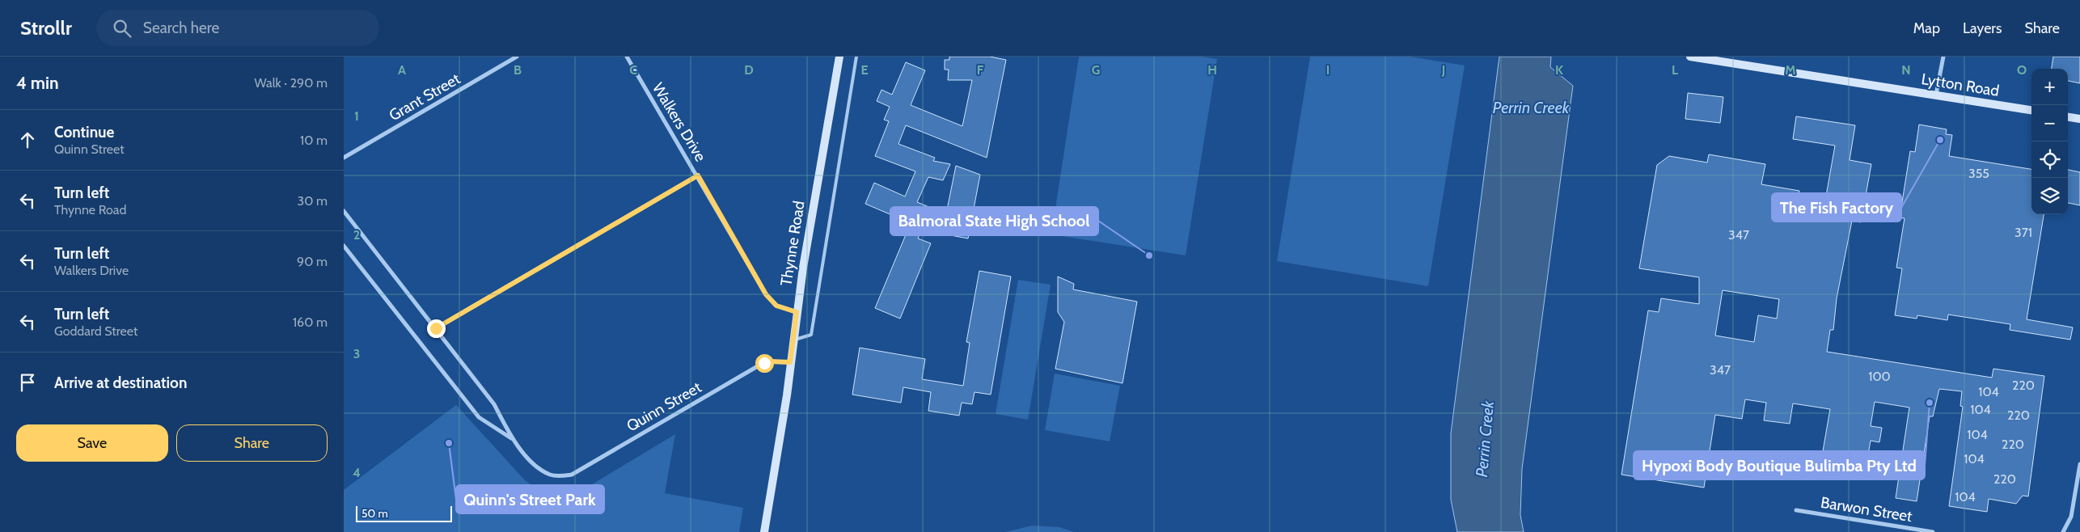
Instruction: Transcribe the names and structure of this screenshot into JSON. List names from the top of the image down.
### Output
{
  "streets": {
    "main road": ["Lytton Road", "Thynne Road"],
    "street": [
      "Grant Street",
      "Walkers Drive",
      "Quinn Street",
      "Barwon Street"
    ]
  },
  "crossings": [
    ["Walkers Drive", "Thynne Road"],
    ["Thynne Road", "Quinn Street"]
  ],
  "water": ["Perrin Creek"],
  "places": [
    "The Fish Factory",
    "Balmoral State High School",
    "Hypoxi Body Boutique Bulimba Pty Ltd",
    "Quinn's Street Park"
  ],
  "house_numbers": [
    "355",
    "371",
    "347",
    "347",
    "100",
    "220",
    "104",
    "104",
    "220",
    "104",
    "220",
    "104",
    "220",
    "104"
  ],
  "scale_bar": "50 m",
  "page": {
    "header": "Strollr",
    "search": "Search here",
    "nav": ["Map", "Layers", "Share"],
    "heading": ["4 min", "Walk · 290 m"],
    "map_buttons": ["+", "−"],
    "list": [
      ["Continue", "Quinn Street", "10 m"],
      ["Turn left", "Thynne Road", "30 m"],
      ["Turn left", "Walkers Drive", "90 m"],
      ["Turn left", "Goddard Street", "160 m"],
      "Arrive at destination"
    ],
    "buttons": ["Save", "Share"],
    "scale": "50 m"
  },
  "grid": {
    "columns": [
      "A",
      "B",
      "C",
      "D",
      "E",
      "F",
      "G",
      "H",
      "I",
      "J",
      "K",
      "L",
      "M",
      "N",
      "O"
    ],
    "rows": [
      "1",
      "2",
      "3",
      "4"
    ]
  }
}
